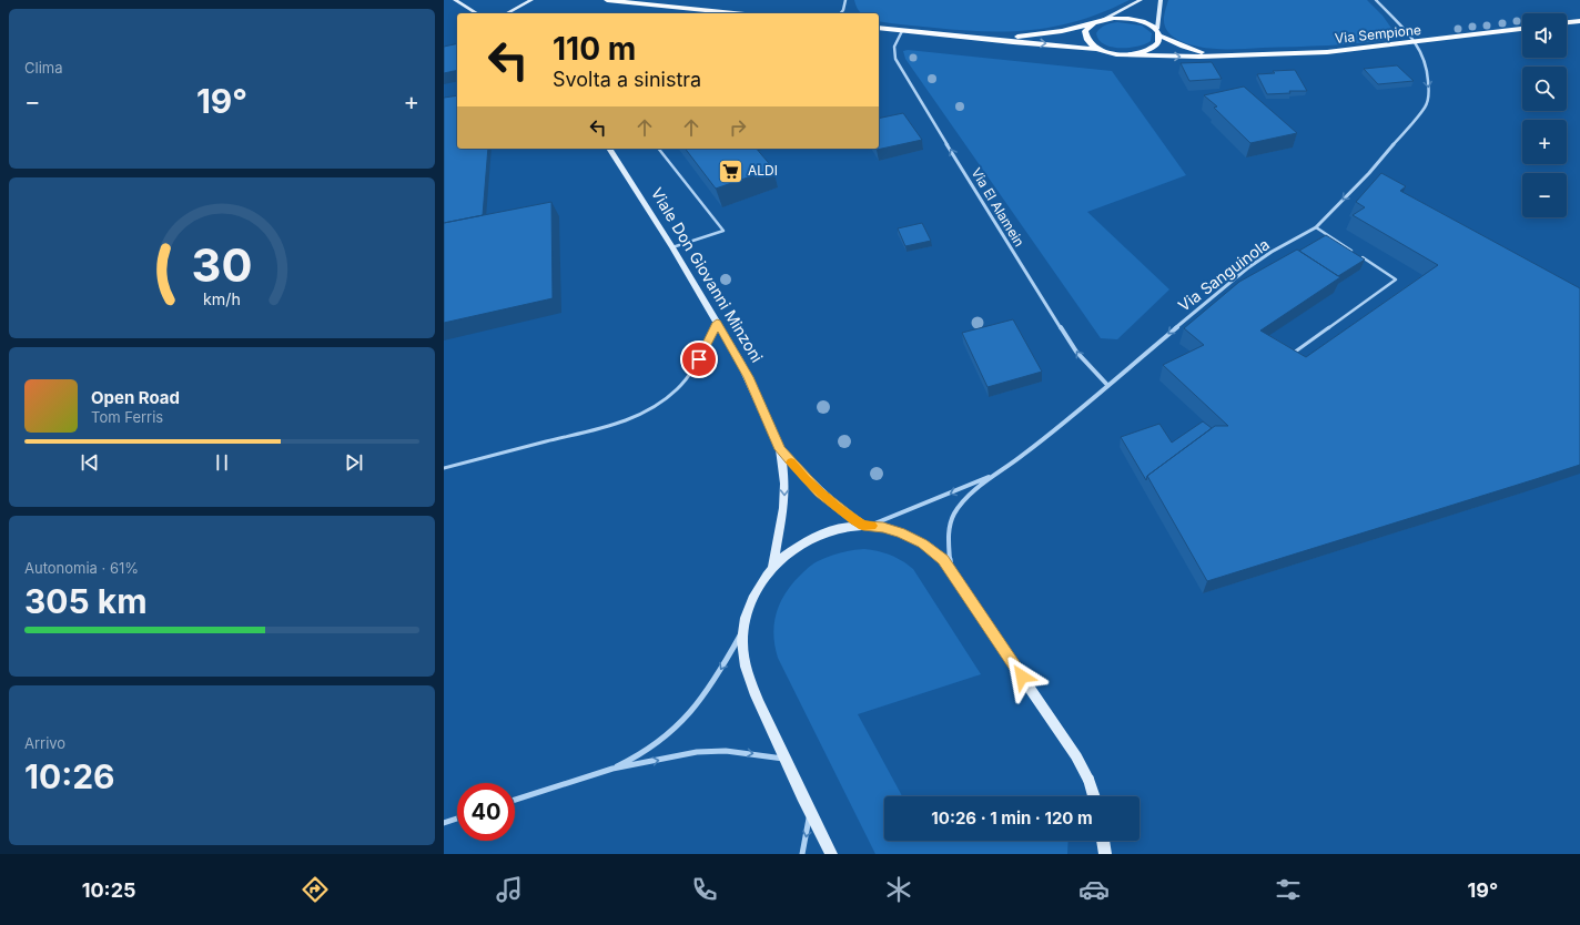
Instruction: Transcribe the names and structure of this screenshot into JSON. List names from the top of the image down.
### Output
{
  "streets": {
    "main road": ["Via Sempione"],
    "street": ["Via El Alamein", "Viale Don Giovanni Minzoni", "Via Sanguinola"]
  },
  "crossings": [
    ["Via Sempione", "Via Sanguinola"],
    ["Via El Alamein", "Via Sanguinola"],
    ["Viale Don Giovanni Minzoni", "Via Sanguinola"]
  ],
  "one_way": ["Via El Alamein", "Via Sanguinola"],
  "places": {
    "supermarket": ["ALDI"]
  },
  "page": {
    "tile": [
      "Clima",
      ["Autonomia · 61%", "305 km"],
      ["Arrivo", "10:26"]
    ],
    "map_buttons": ["+", "−"],
    "turn": ["110 m", "Svolta a sinistra"],
    "heat": ["−", "19°", "+"],
    "song": ["Open Road", "Tom Ferris"],
    "limit": "40",
    "trip": "10:26 · 1 min · 120 m",
    "tabs": ["10:25", "19°"],
    "gauge": ["30", "km/h"]
  }
}
